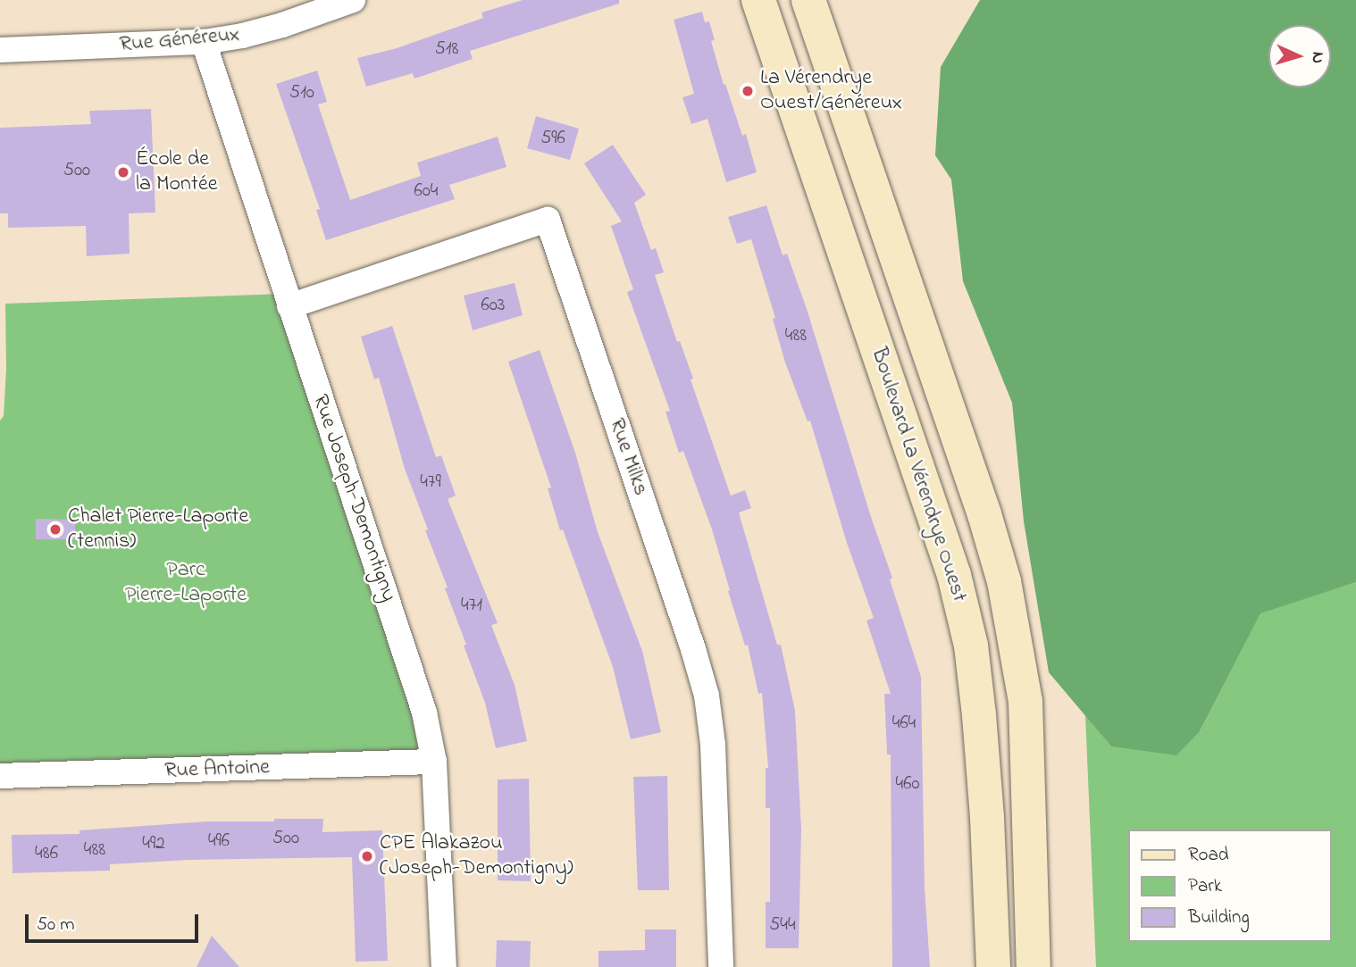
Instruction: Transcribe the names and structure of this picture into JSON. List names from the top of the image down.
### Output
{
  "streets": {
    "main road": ["Boulevard La Vérendrye Ouest"],
    "street": [
      "Rue Généreux",
      "Rue Milks",
      "Rue Joseph-Demontigny",
      "Rue Antoine"
    ]
  },
  "crossings": [
    ["Rue Généreux", "Rue Joseph-Demontigny"],
    ["Rue Milks", "Rue Joseph-Demontigny"],
    ["Rue Joseph-Demontigny", "Rue Antoine"]
  ],
  "parks": ["Parc Pierre-Laporte"],
  "places": [
    "La Vérendrye Ouest/Généreux",
    "École de la Montée",
    "Chalet Pierre-Laporte (tennis)",
    "CPE Alakazou (Joseph-Demontigny)"
  ],
  "house_numbers": [
    "518",
    "510",
    "596",
    "500",
    "604",
    "603",
    "488",
    "479",
    "471",
    "464",
    "460",
    "500",
    "496",
    "492",
    "488",
    "486",
    "544"
  ],
  "legend": ["Road", "Park", "Building"],
  "scale_bar": "50 m",
  "north": "right"
}
